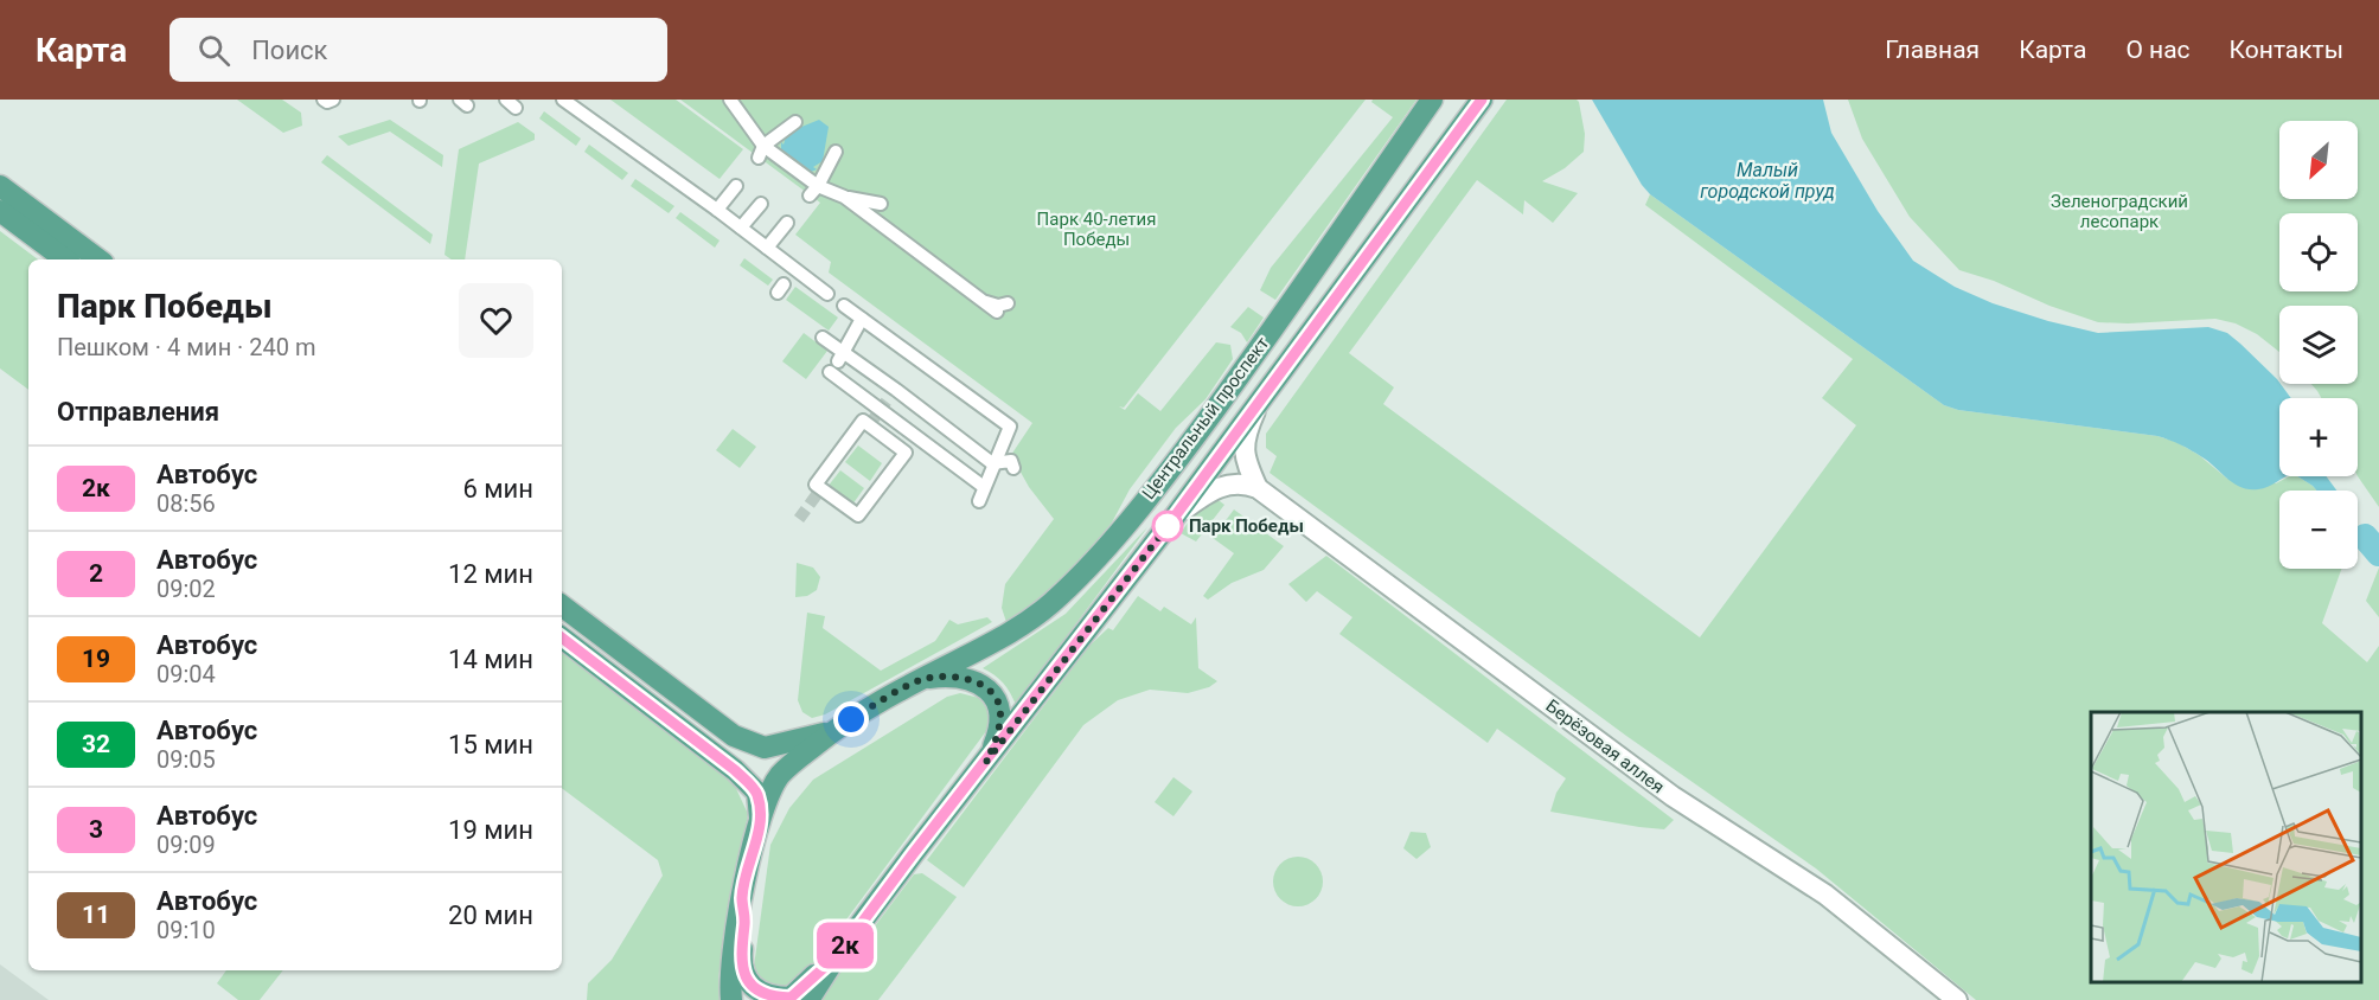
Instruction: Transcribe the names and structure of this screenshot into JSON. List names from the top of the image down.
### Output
{
  "streets": {
    "main road": ["Центральный проспект"],
    "street": ["Берёзовая аллея"]
  },
  "water": ["Малый городской пруд"],
  "parks": ["Зеленоградский лесопарк", "Парк 40-летия Победы"],
  "places": ["Парк Победы"],
  "lines": ["bus line 2к"],
  "north": "bottom left",
  "page": {
    "header": "Карта",
    "search": "Поиск",
    "nav": [
      "Главная",
      "Карта",
      "О нас",
      "Контакты"
    ],
    "on_map": "2к",
    "map_buttons": ["+", "−"],
    "heading": [
      ["Парк Победы", "Пешком · 4 мин · 240 m"],
      "Отправления"
    ],
    "list": [
      {
        "mark": "2к",
        "name": "Автобус",
        "note": "08:56",
        "value": "6 мин"
      },
      {
        "mark": "2",
        "name": "Автобус",
        "note": "09:02",
        "value": "12 мин"
      },
      {
        "mark": "19",
        "name": "Автобус",
        "note": "09:04",
        "value": "14 мин"
      },
      {
        "mark": "32",
        "name": "Автобус",
        "note": "09:05",
        "value": "15 мин"
      },
      {
        "mark": "3",
        "name": "Автобус",
        "note": "09:09",
        "value": "19 мин"
      },
      {
        "mark": "11",
        "name": "Автобус",
        "note": "09:10",
        "value": "20 мин"
      }
    ]
  }
}
